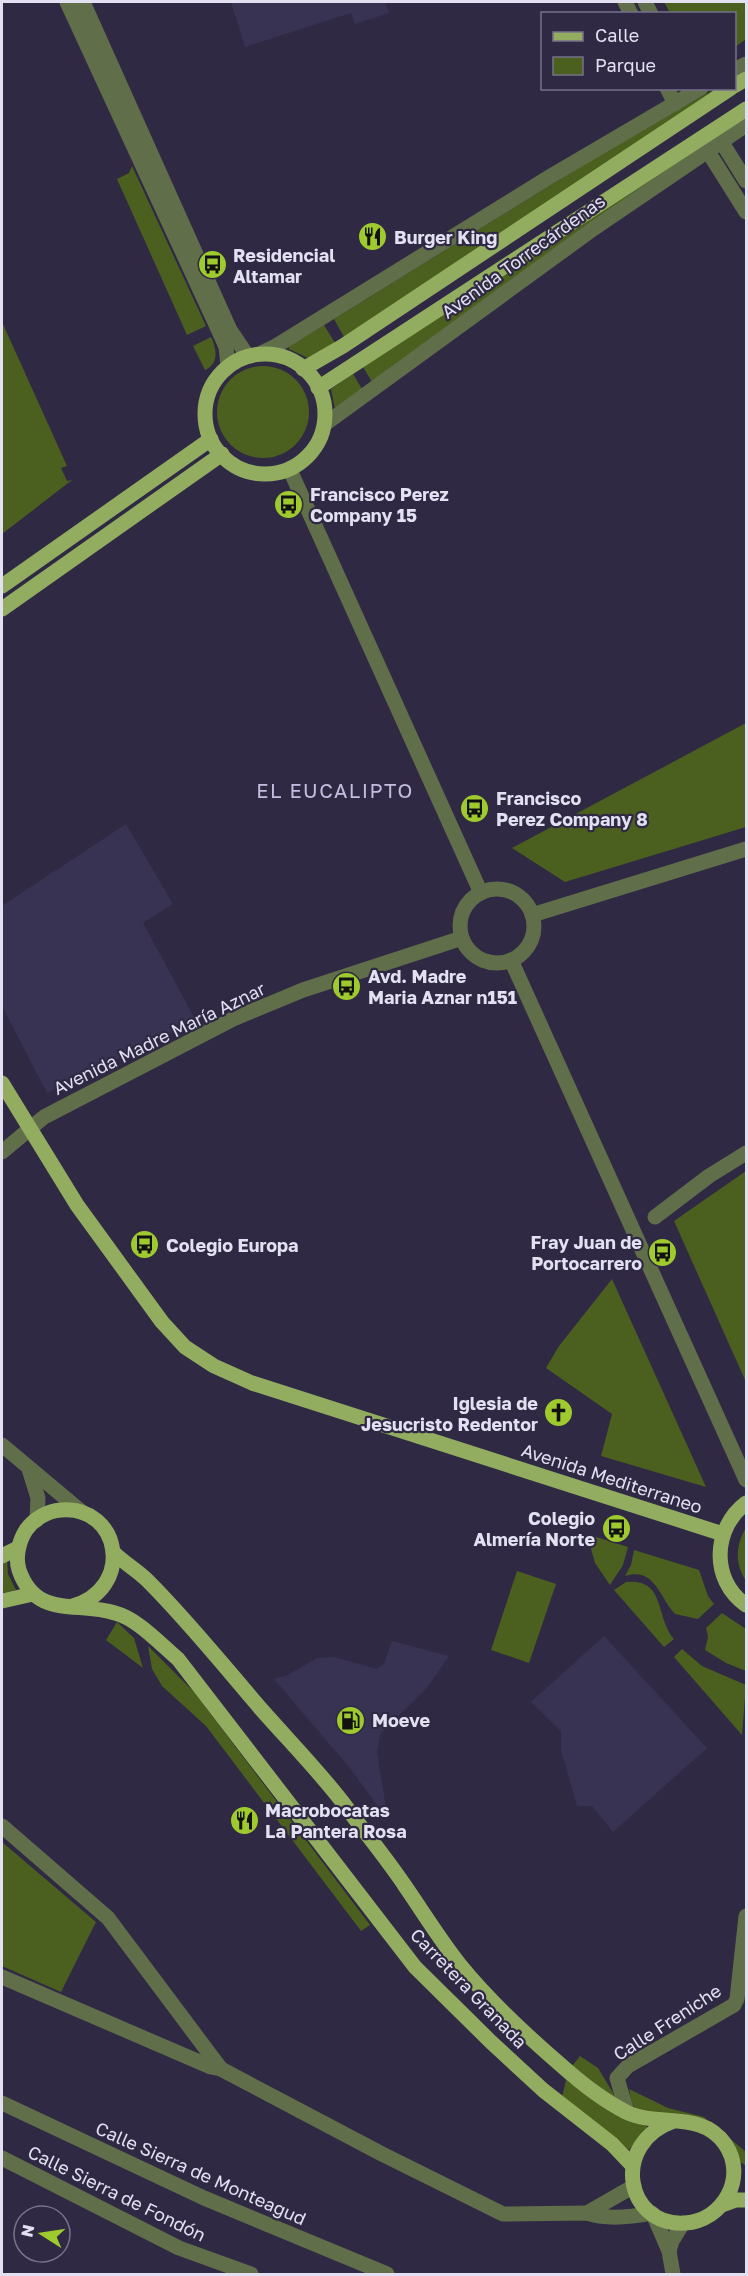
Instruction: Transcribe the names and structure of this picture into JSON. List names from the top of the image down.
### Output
{
  "streets": {
    "main road": ["Avenida Torrecárdenas", "Avenida Mediterraneo", "Carretera Granada"],
    "street": [
      "Avenida Madre María Aznar",
      "Calle Freniche",
      "Calle Sierra de Monteagud",
      "Calle Sierra de Fondón"
    ]
  },
  "crossings": [
    ["Avenida Madre María Aznar", "Avenida Mediterraneo"],
    ["Carretera Granada", "Calle Freniche"]
  ],
  "districts": ["EL EUCALIPTO"],
  "places": {
    "restaurant": ["Burger King", "Macrobocatas La Pantera Rosa"],
    "bus stop": [
      "Residencial Altamar",
      "Francisco Perez Company 15",
      "Francisco Perez Company 8",
      "Avd. Madre Maria Aznar n151",
      "Colegio Europa",
      "Fray Juan de Portocarrero",
      "Colegio Almería Norte"
    ],
    "church": ["Iglesia de Jesucristo Redentor"],
    "fuel station": ["Moeve"]
  },
  "legend": ["Calle", "Parque"],
  "north": "left"
}
